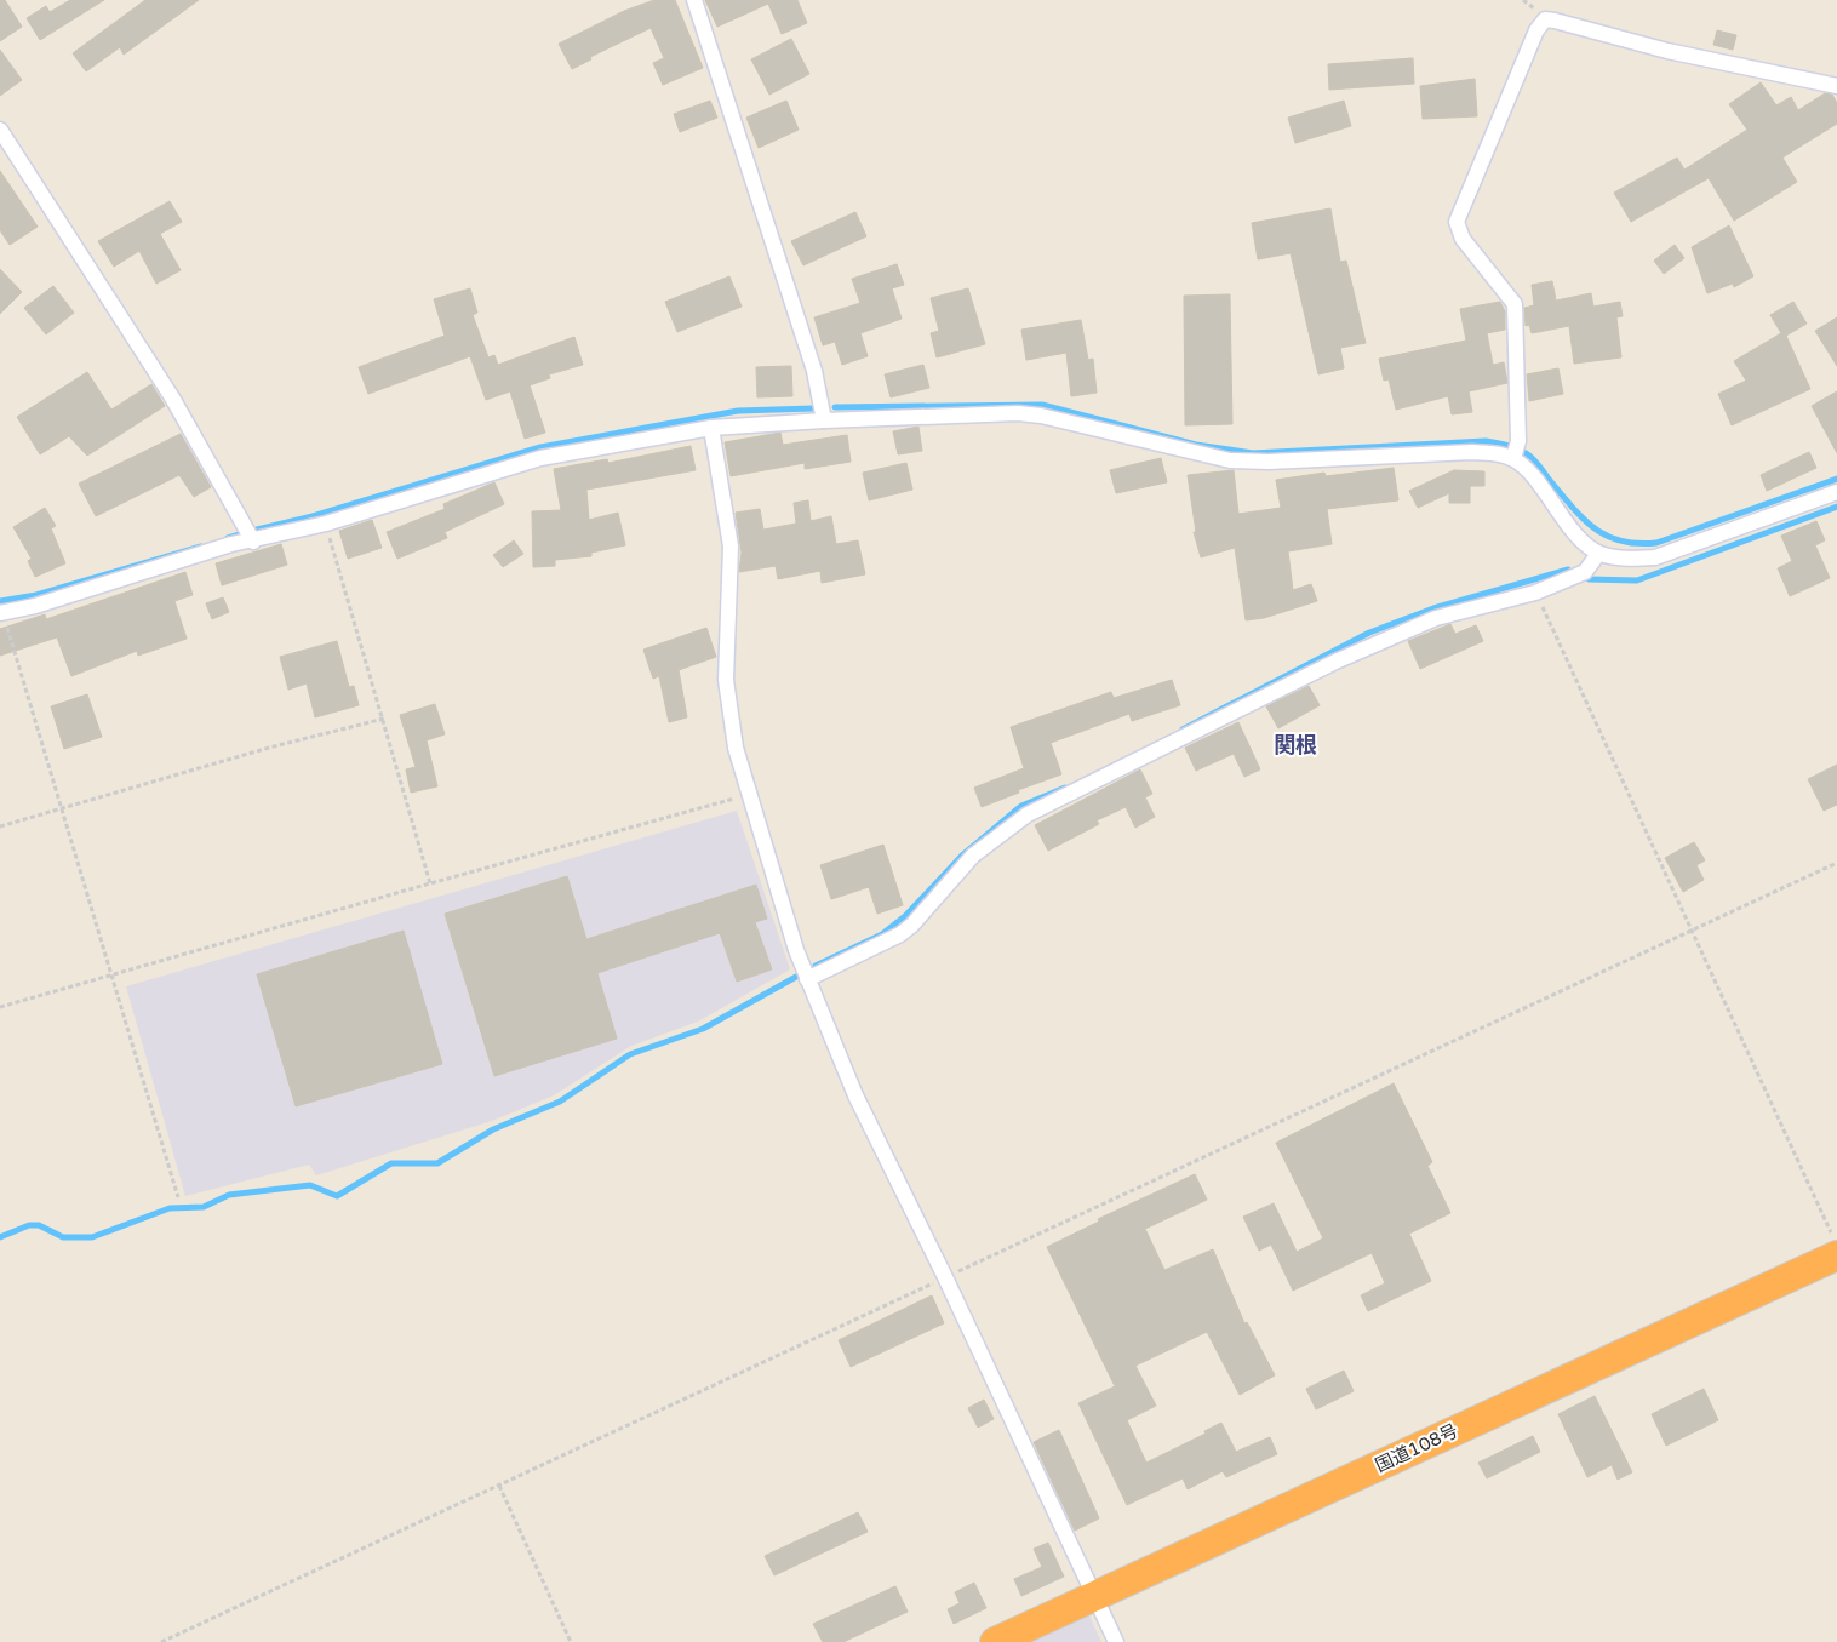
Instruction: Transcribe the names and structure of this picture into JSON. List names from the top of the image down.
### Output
{
  "streets": {
    "highway": ["国道108号"]
  },
  "districts": ["関根"]
}
